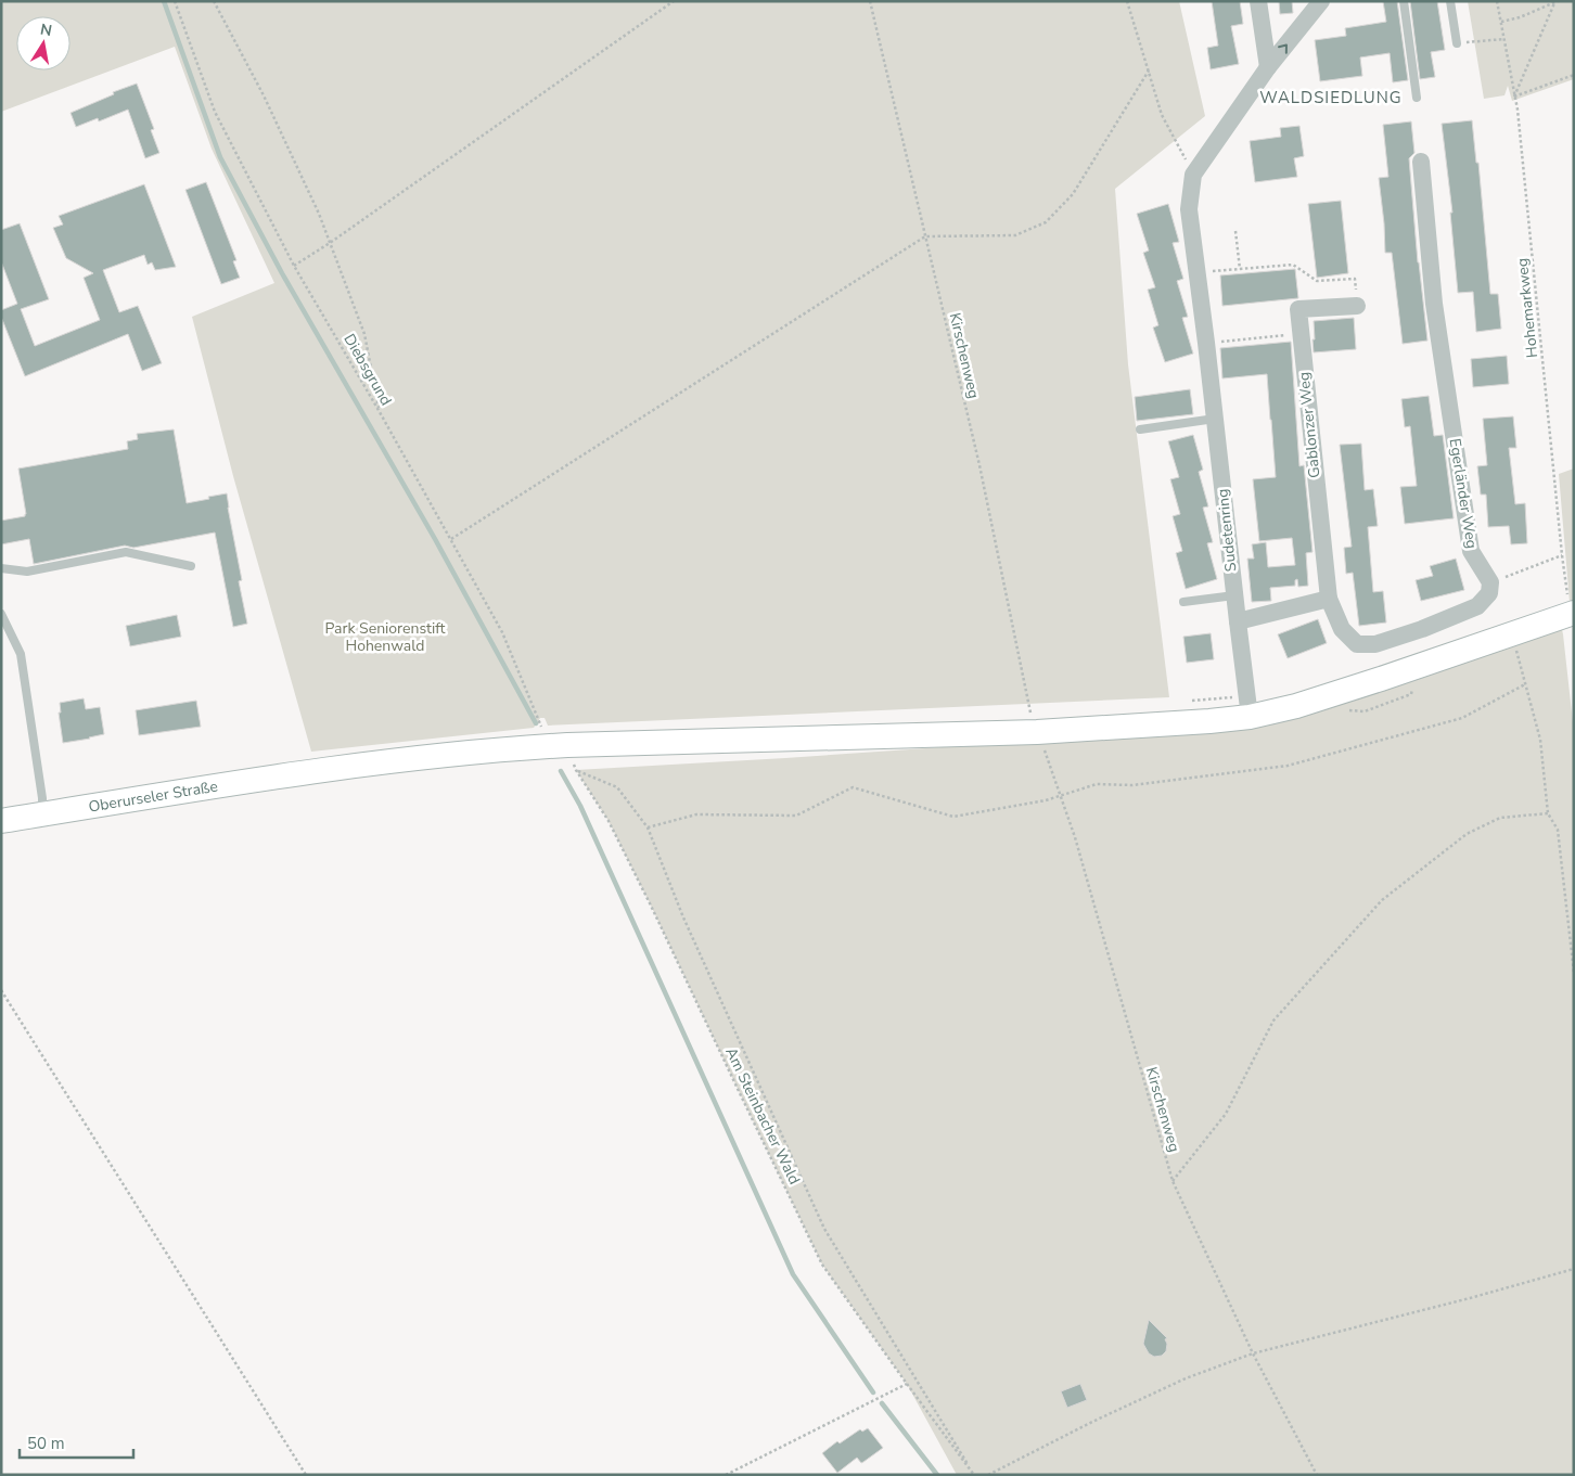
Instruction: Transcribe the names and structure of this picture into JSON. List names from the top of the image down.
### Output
{
  "streets": {
    "main road": ["Oberurseler Straße"],
    "street": ["Gablonzer Weg", "Egerländer Weg", "Sudetenring"],
    "path": [
      "Hohemarkweg",
      "Kirschenweg",
      "Diebsgrund",
      "Am Steinbacher Wald"
    ]
  },
  "crossings": [
    ["Hohemarkweg", "Oberurseler Straße"],
    ["Kirschenweg", "Oberurseler Straße"],
    ["Diebsgrund", "Oberurseler Straße"],
    ["Diebsgrund", "Am Steinbacher Wald"],
    ["Sudetenring", "Oberurseler Straße"],
    ["Oberurseler Straße", "Am Steinbacher Wald"]
  ],
  "districts": ["WALDSIEDLUNG"],
  "parks": ["Park Seniorenstift Hohenwald"],
  "scale_bar": "50 m",
  "north": "top"
}
